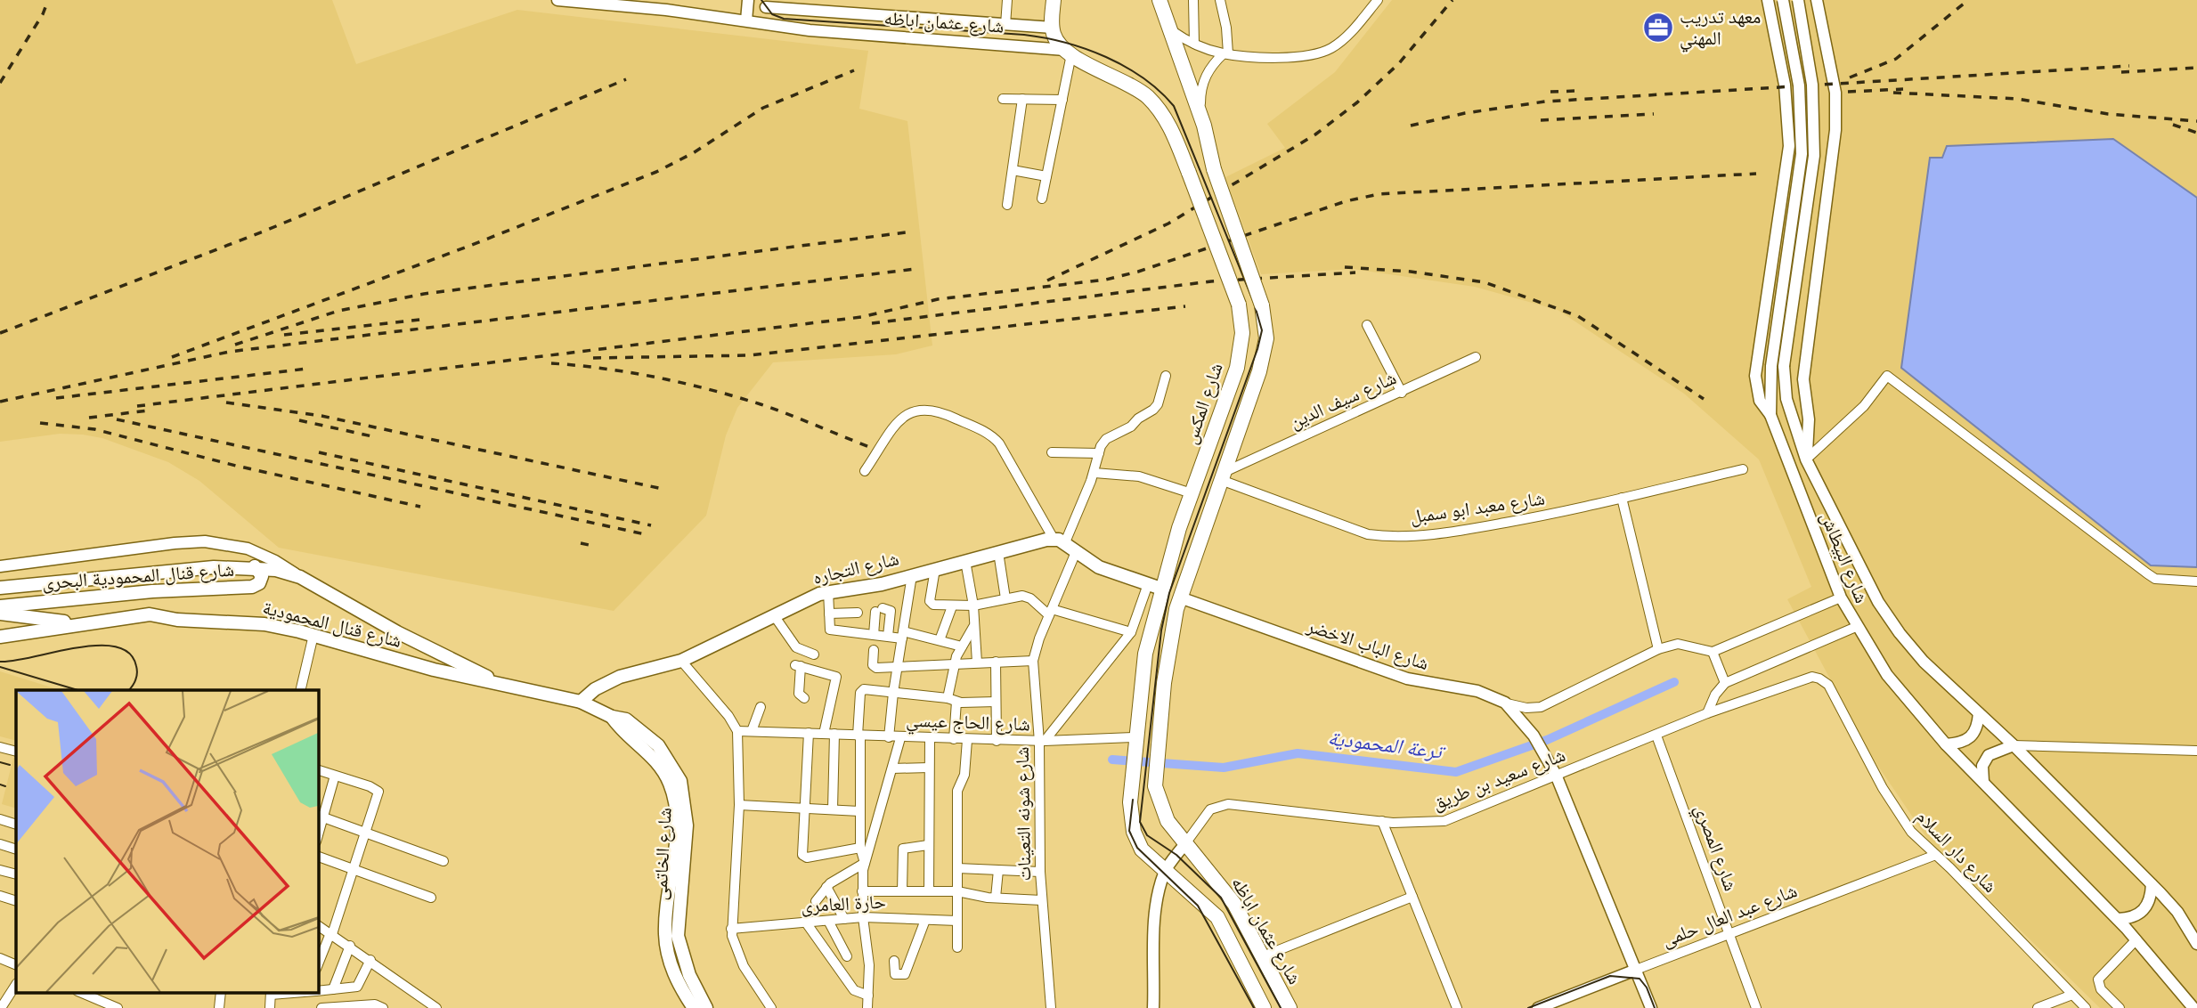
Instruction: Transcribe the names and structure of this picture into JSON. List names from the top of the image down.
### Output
{
  "streets": {
    "main road": [
      "شارع عثمان اباظه",
      "شارع المكس",
      "شارع التجاره",
      "شارع قنال المحمودية البحرى",
      "شارع قنال المحمودية",
      "شارع الخاتمى"
    ],
    "street": [
      "شارع سيف الدين",
      "شارع معبد ابو سمبل",
      "شارع البيطاش",
      "شارع الباب الاخضر",
      "شارع الحاج عيسي",
      "شارع سعيد بن طريق",
      "شارع شونه التعينات",
      "شارع المصري",
      "شارع دار السلام",
      "حارة العامرى",
      "شارع عبد العال حلمى"
    ]
  },
  "crossings": [
    ["شارع عثمان اباظه", "شارع المكس"],
    ["شارع عثمان اباظه", "شارع سعيد بن طريق"],
    ["شارع سيف الدين", "شارع معبد ابو سمبل"],
    ["شارع المكس", "شارع الحاج عيسي"],
    ["شارع التجاره", "شارع قنال المحمودية"],
    ["شارع قنال المحمودية البحرى", "شارع قنال المحمودية"],
    ["شارع قنال المحمودية", "شارع الخاتمى"],
    ["شارع الباب الاخضر", "شارع سعيد بن طريق"],
    ["شارع الحاج عيسي", "شارع شونه التعينات"],
    ["شارع سعيد بن طريق", "شارع المصري"],
    ["شارع سعيد بن طريق", "شارع دار السلام"],
    ["شارع المصري", "شارع عبد العال حلمى"],
    ["شارع دار السلام", "شارع عبد العال حلمى"]
  ],
  "water": ["ترعة المحمودية"],
  "places": {
    "office": ["معهد تدريب المهني"]
  }
}
